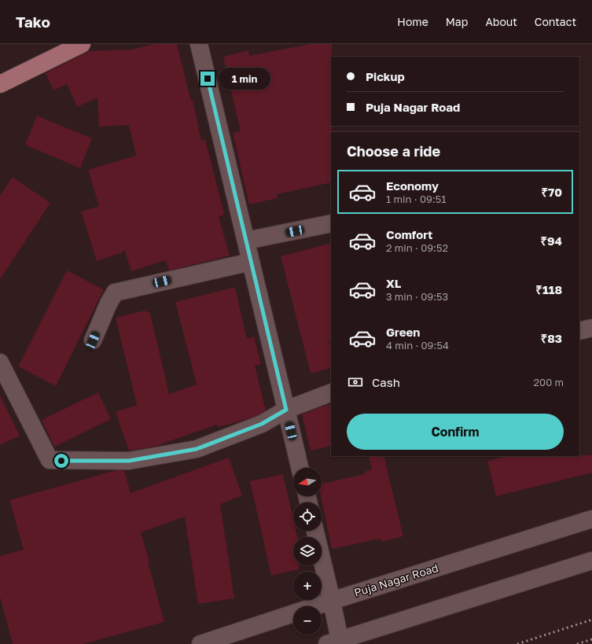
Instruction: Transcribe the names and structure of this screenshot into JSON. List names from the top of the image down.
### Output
{
  "streets": {
    "street": ["Puja Nagar Road"]
  },
  "north": "left",
  "page": {
    "header": "Tako",
    "nav": [
      "Home",
      "Map",
      "About",
      "Contact"
    ],
    "banner": ["Pickup", "Puja Nagar Road"],
    "bubble": "1 min",
    "heading": "Choose a ride",
    "list": [
      {
        "name": "Economy",
        "note": "1 min · 09:51",
        "value": "₹70"
      },
      {
        "name": "Comfort",
        "note": "2 min · 09:52",
        "value": "₹94"
      },
      {
        "name": "XL",
        "note": "3 min · 09:53",
        "value": "₹118"
      },
      {
        "name": "Green",
        "note": "4 min · 09:54",
        "value": "₹83"
      }
    ],
    "pay": ["Cash", "200 m"],
    "buttons": "Confirm",
    "map_buttons": ["+", "−"]
  }
}
